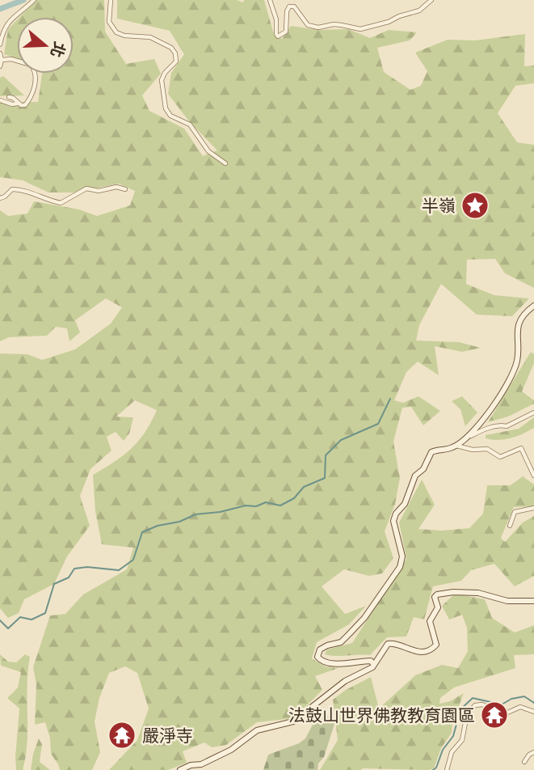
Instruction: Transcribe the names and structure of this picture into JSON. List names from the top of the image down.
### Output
{
  "places": {
    "place": ["半嶺"],
    "temple": ["法鼓山世界佛教教育園區", "嚴淨寺"]
  },
  "north": "right"
}
